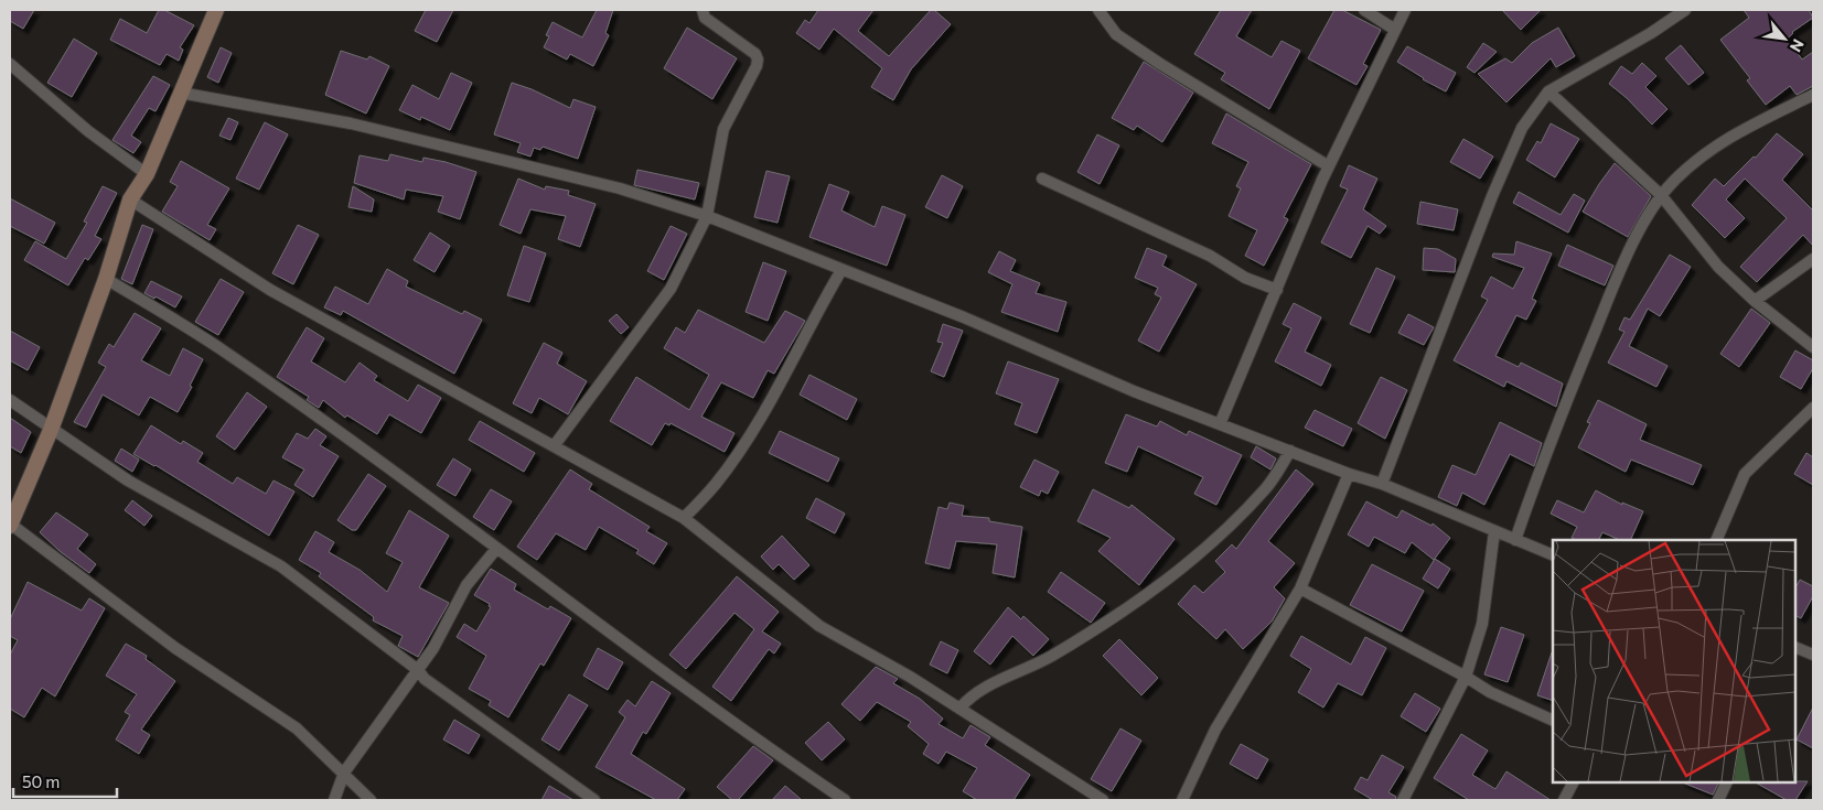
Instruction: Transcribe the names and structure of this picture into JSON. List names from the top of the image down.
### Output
{
  "scale_bar": "50 m",
  "north": "bottom right"
}
